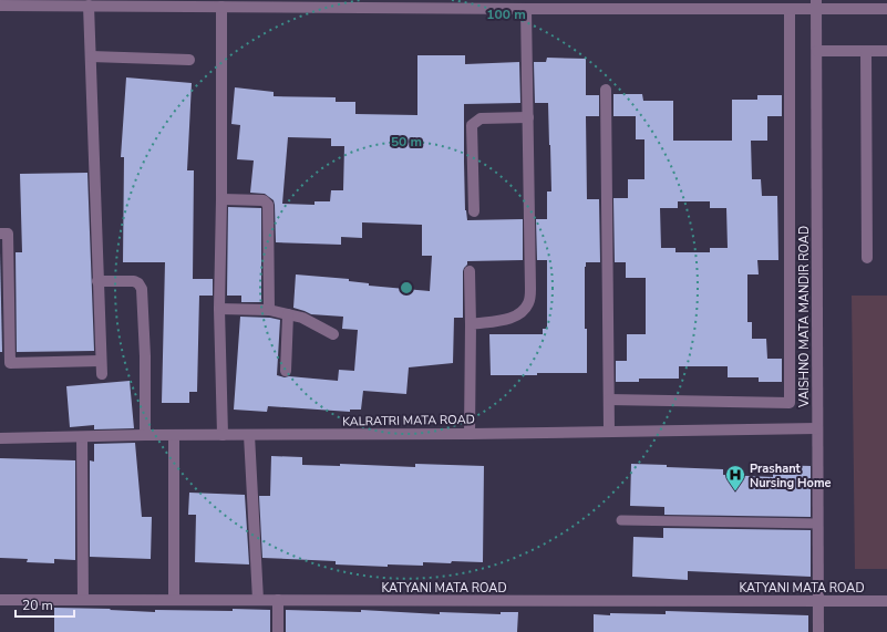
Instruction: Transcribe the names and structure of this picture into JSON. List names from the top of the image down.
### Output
{
  "streets": {
    "street": ["VAISHNO MATA MANDIR ROAD", "KALRATRI MATA ROAD", "KATYANI MATA ROAD"]
  },
  "crossings": [
    ["VAISHNO MATA MANDIR ROAD", "KALRATRI MATA ROAD"],
    ["VAISHNO MATA MANDIR ROAD", "KATYANI MATA ROAD"]
  ],
  "places": {
    "hospital": ["Prashant Nursing Home"]
  },
  "scale_bar": "20 m",
  "rings": ["100 m", "50 m"]
}
